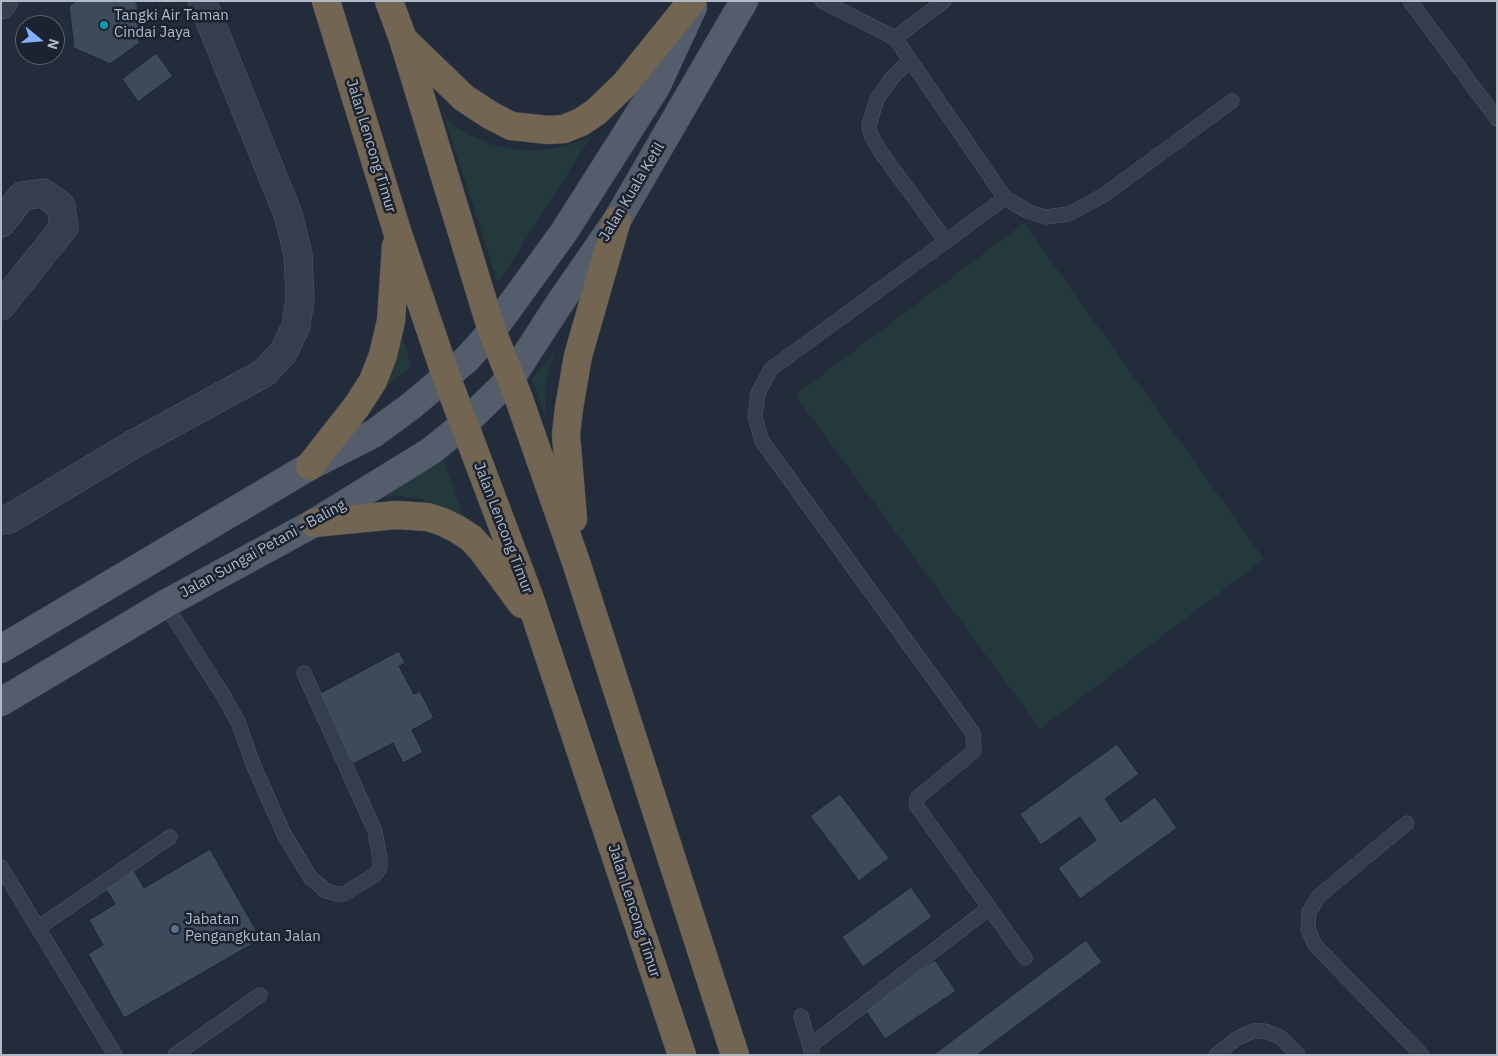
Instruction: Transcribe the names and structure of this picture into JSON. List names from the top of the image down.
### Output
{
  "streets": {
    "highway": ["Jalan Lencong Timur"],
    "main road": ["Jalan Kuala Ketil", "Jalan Sungai Petani - Baling"]
  },
  "crossings": [
    ["Jalan Lencong Timur", "Jalan Sungai Petani - Baling"],
    ["Jalan Kuala Ketil", "Jalan Sungai Petani - Baling"]
  ],
  "places": ["Tangki Air Taman Cindai Jaya", "Jabatan Pengangkutan Jalan"],
  "north": "right"
}
